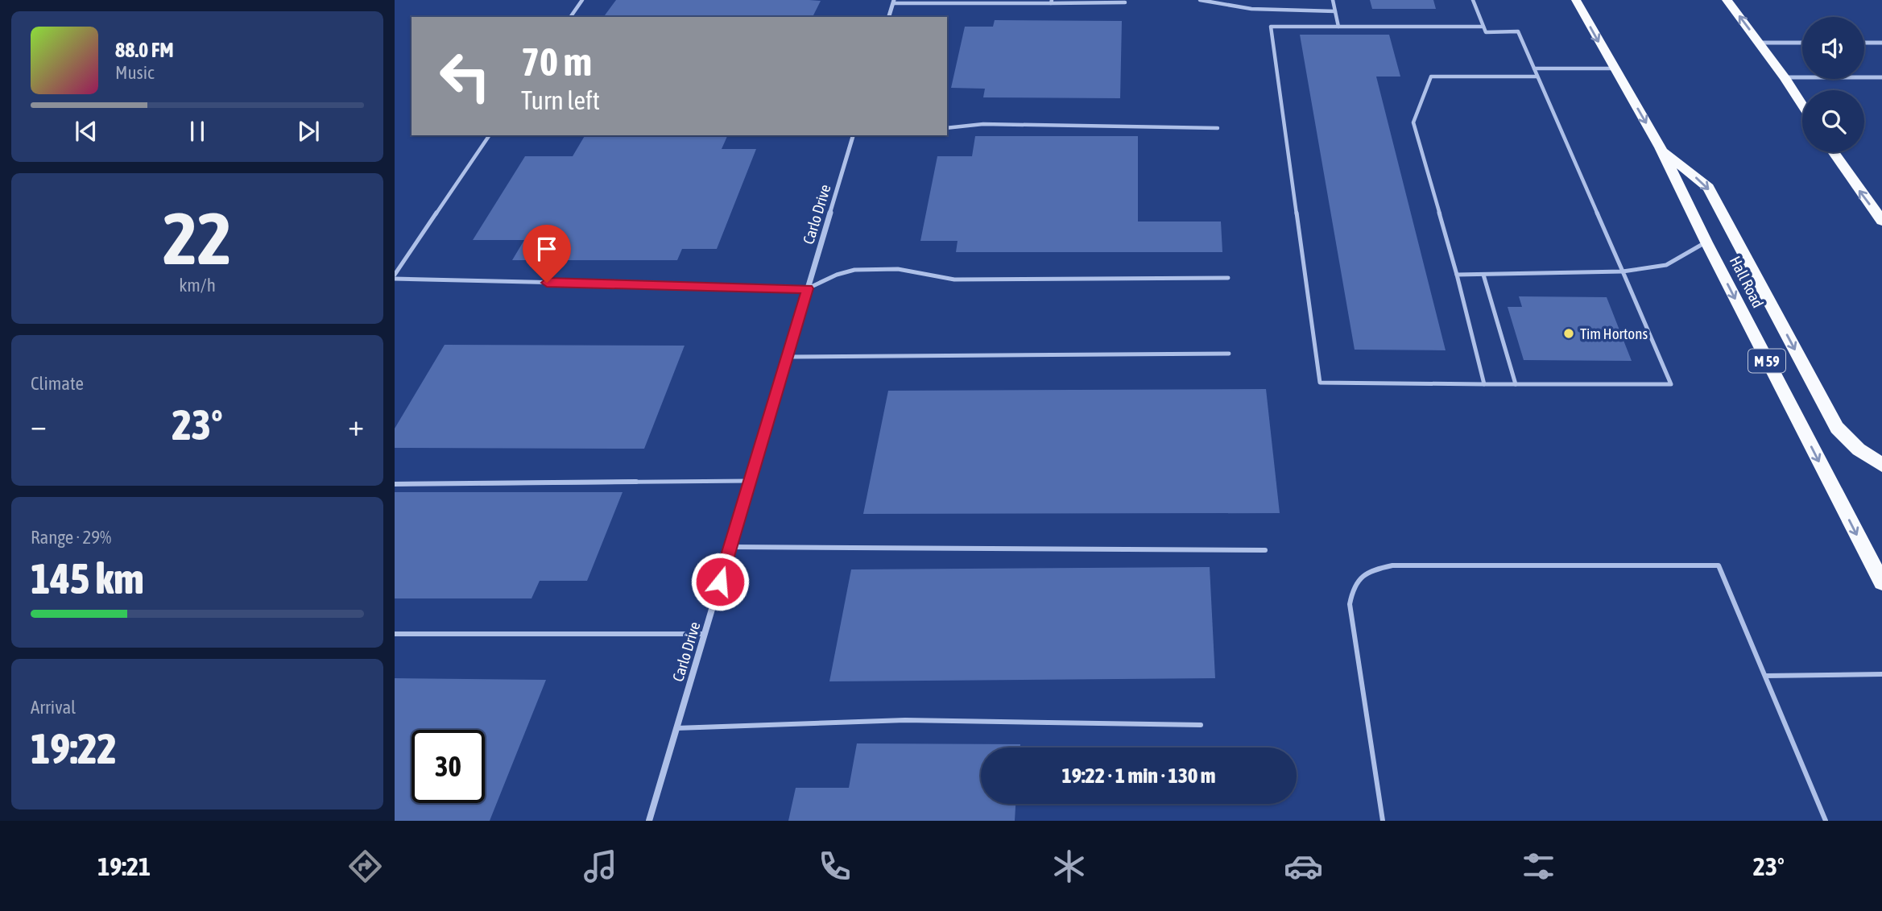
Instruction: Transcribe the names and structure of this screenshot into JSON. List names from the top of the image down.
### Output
{
  "streets": {
    "highway": ["Hall Road", "M 59"],
    "street": ["Carlo Drive"]
  },
  "places": ["Tim Hortons"],
  "page": {
    "turn": ["70 m", "Turn left"],
    "song": ["88.0 FM", "Music"],
    "tile": [
      ["22", "km/h"],
      "Climate",
      ["Range · 29%", "145 km"],
      ["Arrival", "19:22"]
    ],
    "heat": ["−", "23°", "+"],
    "limit": "30",
    "trip": "19:22 · 1 min · 130 m",
    "tabs": ["19:21", "23°"]
  }
}
